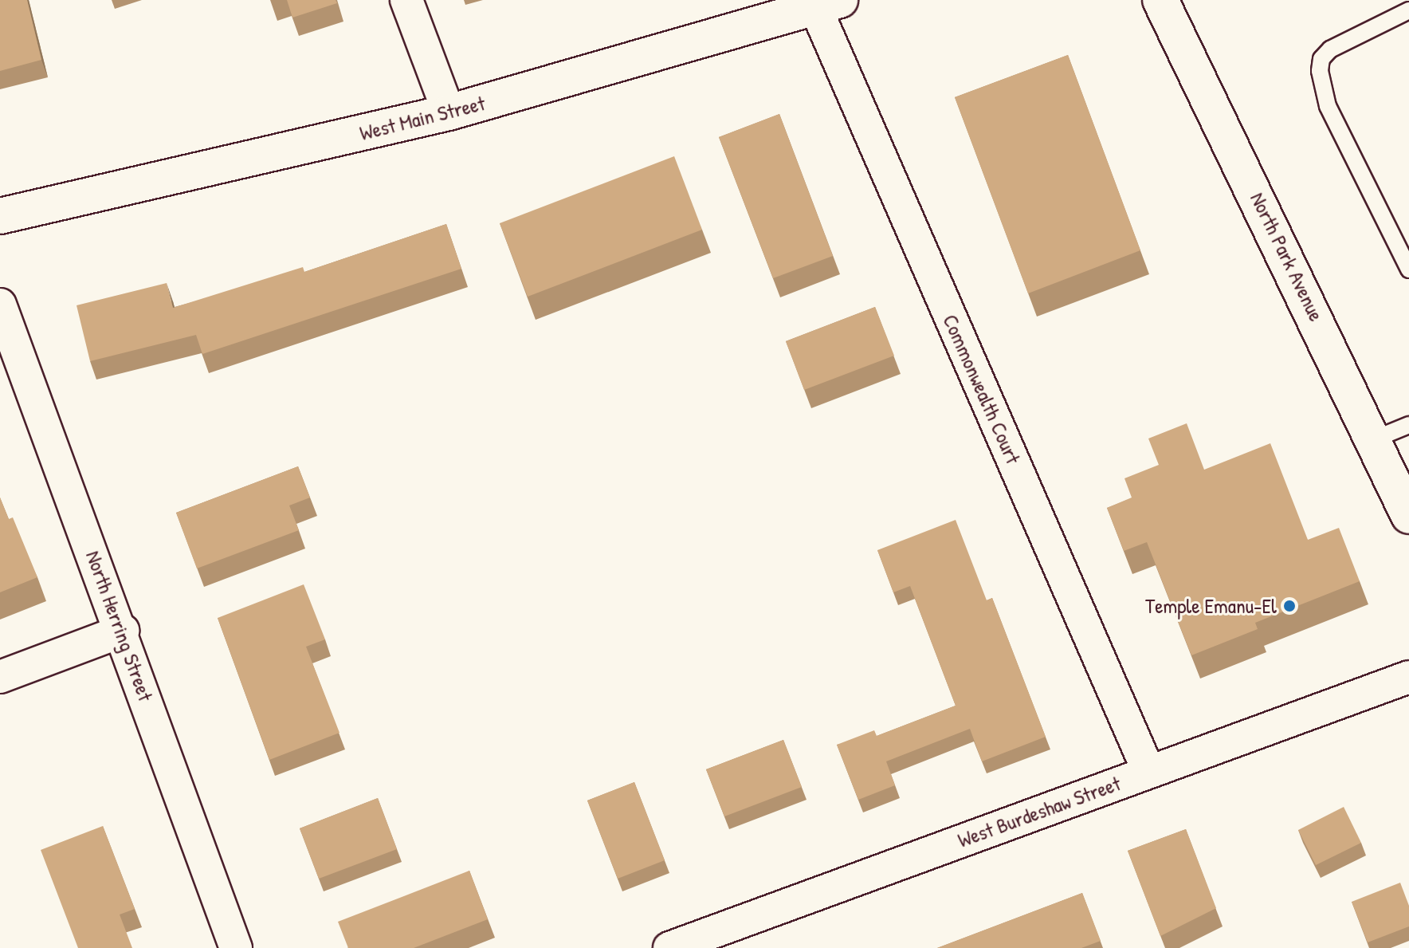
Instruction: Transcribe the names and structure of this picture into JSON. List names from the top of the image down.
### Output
{
  "streets": {
    "main road": ["West Main Street", "North Park Avenue"],
    "street": ["Commonwealth Court", "North Herring Street", "West Burdeshaw Street"]
  },
  "crossings": [
    ["West Main Street", "Commonwealth Court"],
    ["Commonwealth Court", "West Burdeshaw Street"]
  ],
  "places": ["Temple Emanu-El"]
}
